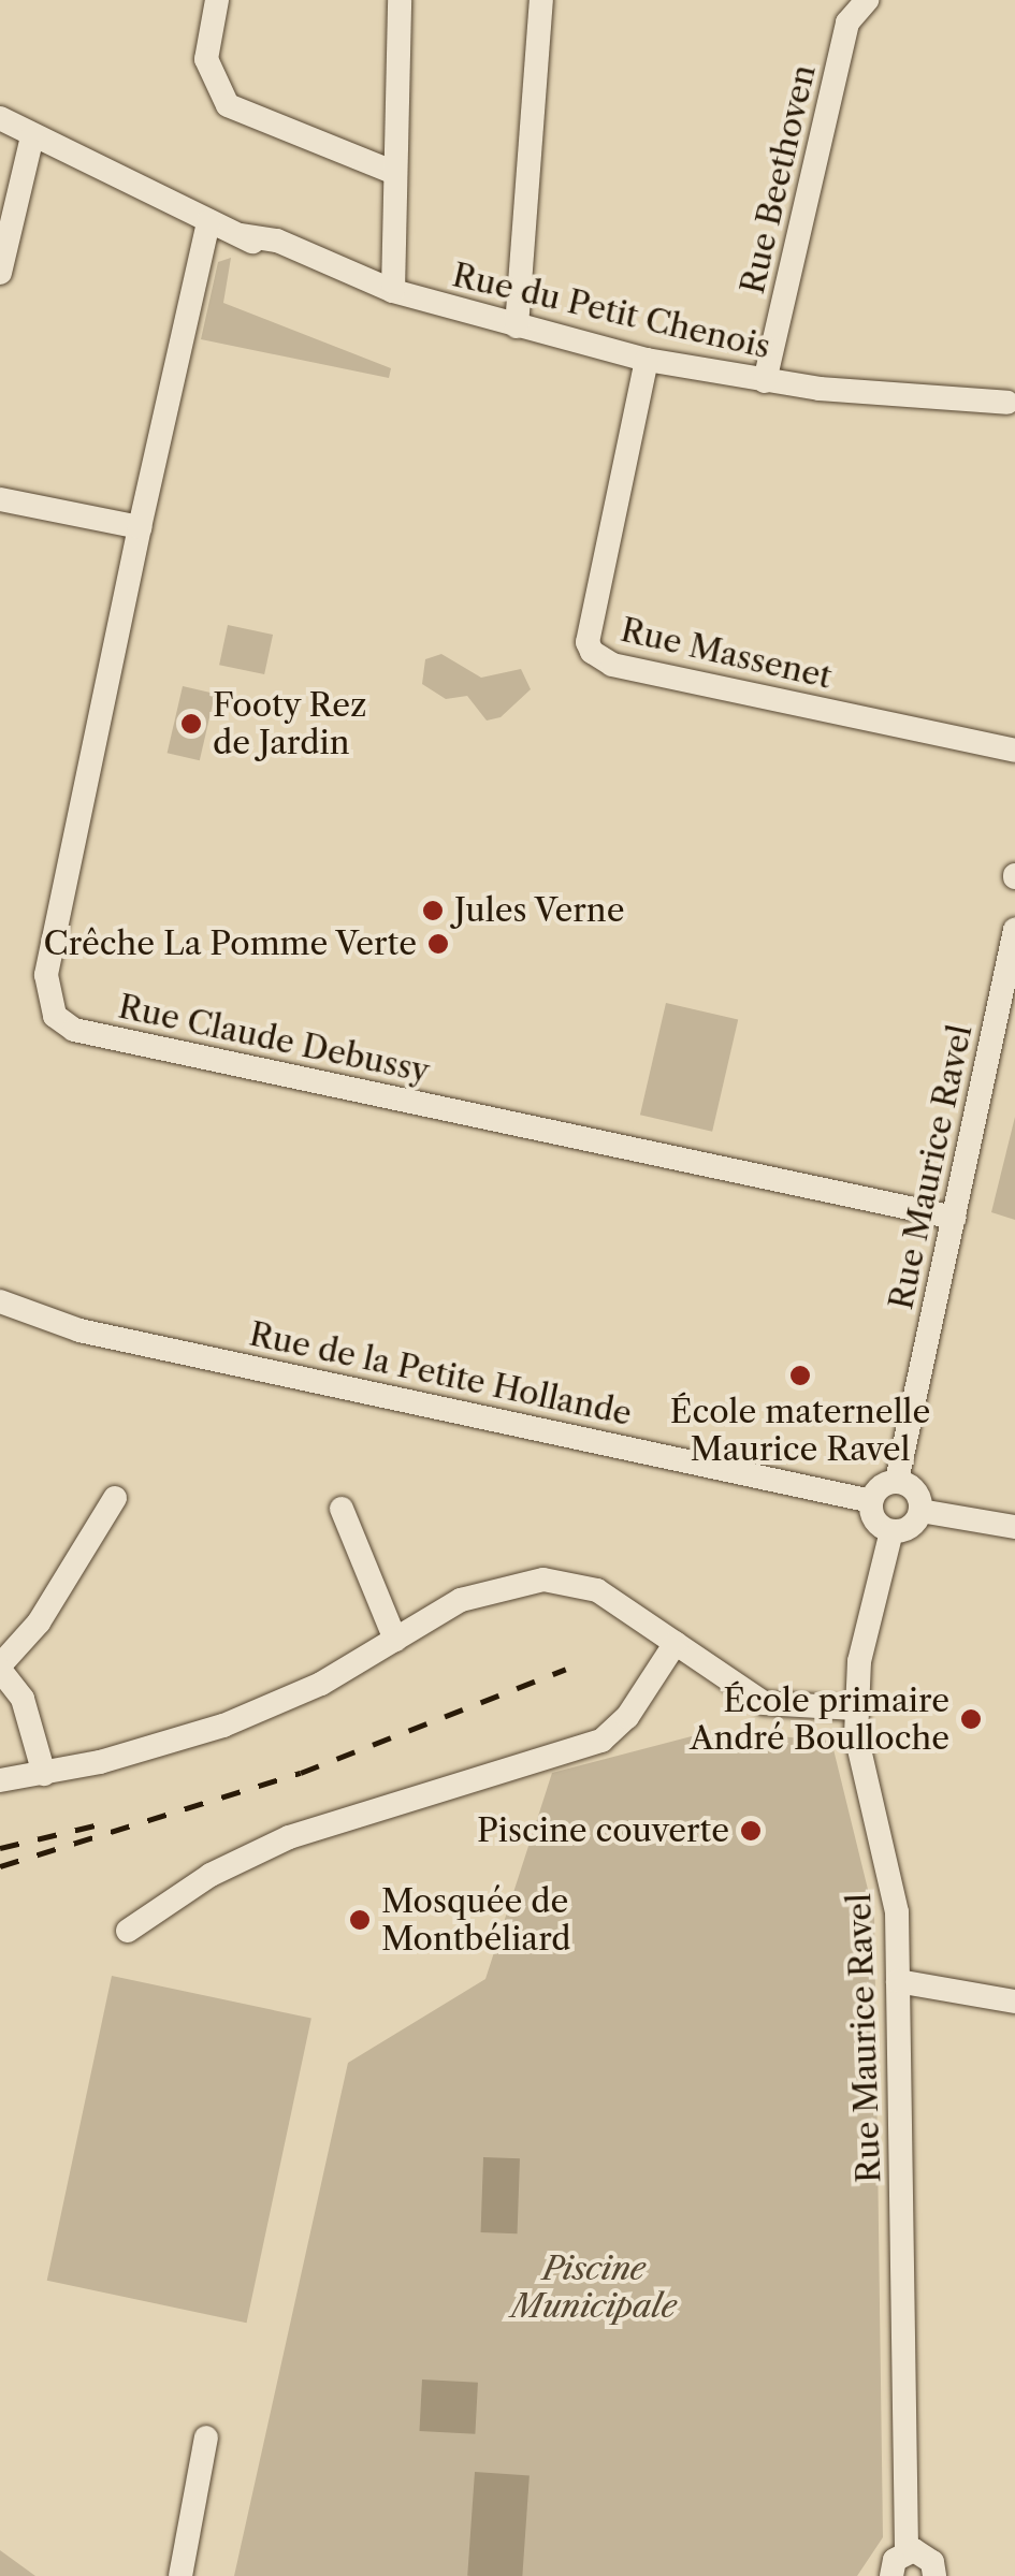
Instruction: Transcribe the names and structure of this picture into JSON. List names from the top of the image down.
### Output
{
  "streets": {
    "street": [
      "Rue Beethoven",
      "Rue du Petit Chenois",
      "Rue Massenet",
      "Rue Claude Debussy",
      "Rue Maurice Ravel",
      "Rue de la Petite Hollande"
    ]
  },
  "crossings": [
    ["Rue Beethoven", "Rue du Petit Chenois"],
    ["Rue du Petit Chenois", "Rue Massenet"],
    ["Rue du Petit Chenois", "Rue Claude Debussy"],
    ["Rue Claude Debussy", "Rue Maurice Ravel"],
    ["Rue Maurice Ravel", "Rue de la Petite Hollande"]
  ],
  "parks": ["Piscine Municipale"],
  "places": [
    "Footy Rez de Jardin",
    "Jules Verne",
    "Crêche La Pomme Verte",
    "École maternelle Maurice Ravel",
    "École primaire André Boulloche",
    "Piscine couverte",
    "Mosquée de Montbéliard"
  ]
}
